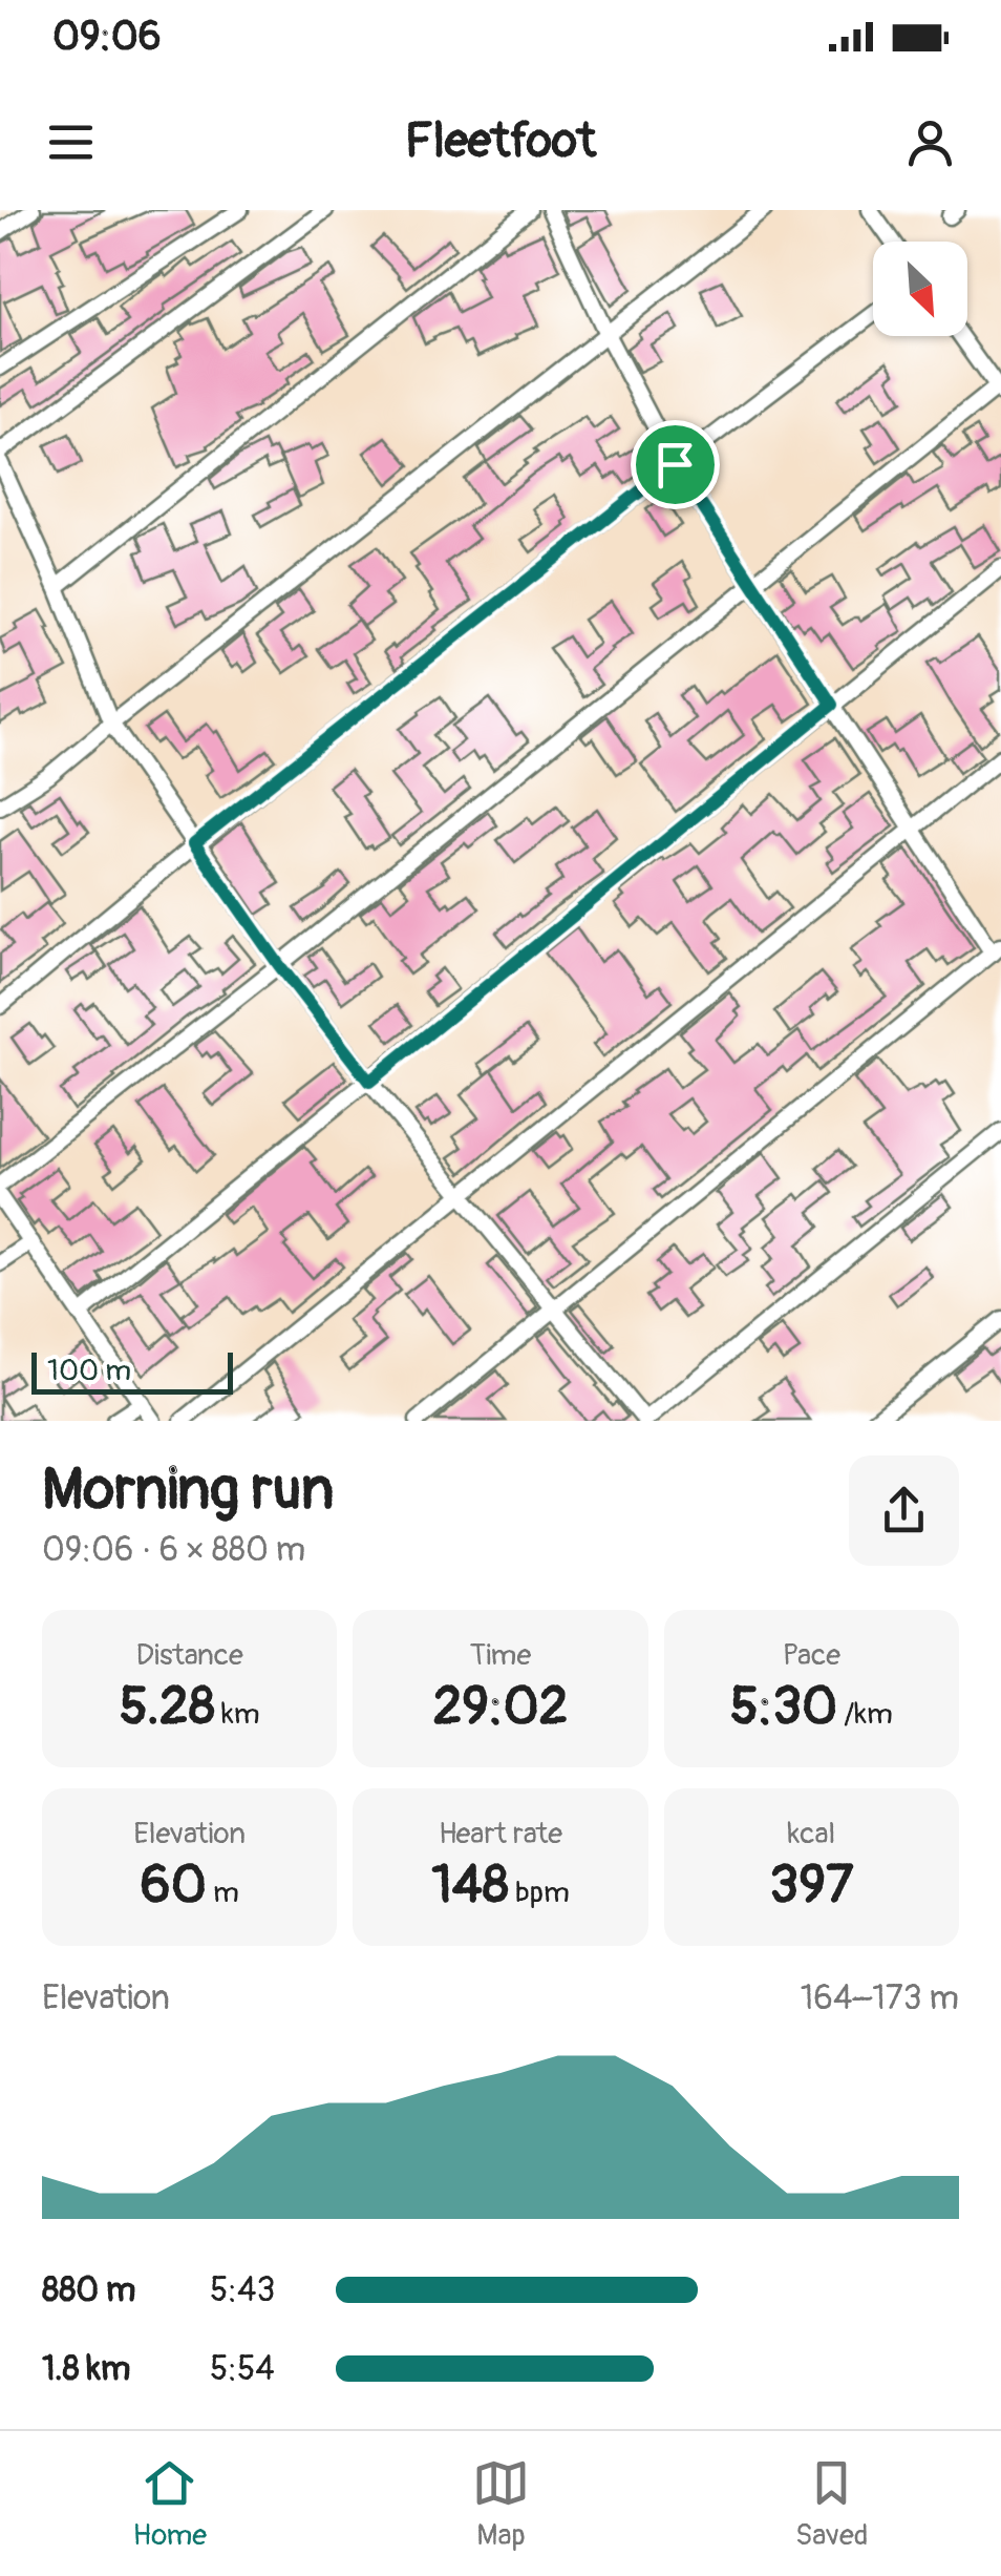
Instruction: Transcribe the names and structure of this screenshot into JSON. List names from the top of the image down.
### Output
{
  "scale_bar": "100 m",
  "north": "bottom right",
  "page": {
    "status": "09:06",
    "header": "Fleetfoot",
    "scale": "100 m",
    "heading": ["Morning run", "09:06 · 6 × 880 m"],
    "stats": [
      ["Distance", "5.28 km"],
      ["Time", "29:02"],
      ["Pace", "5:30 /km"],
      ["Elevation", "60 m"],
      ["Heart rate", "148 bpm"],
      ["kcal", "397"]
    ],
    "chart": ["Elevation", "164–173 m"],
    "list": [
      {
        "name": "880 m",
        "note": "5:43"
      },
      {
        "name": "1.8 km",
        "note": "5:54"
      }
    ],
    "tabs": ["Home", "Map", "Saved"]
  }
}
